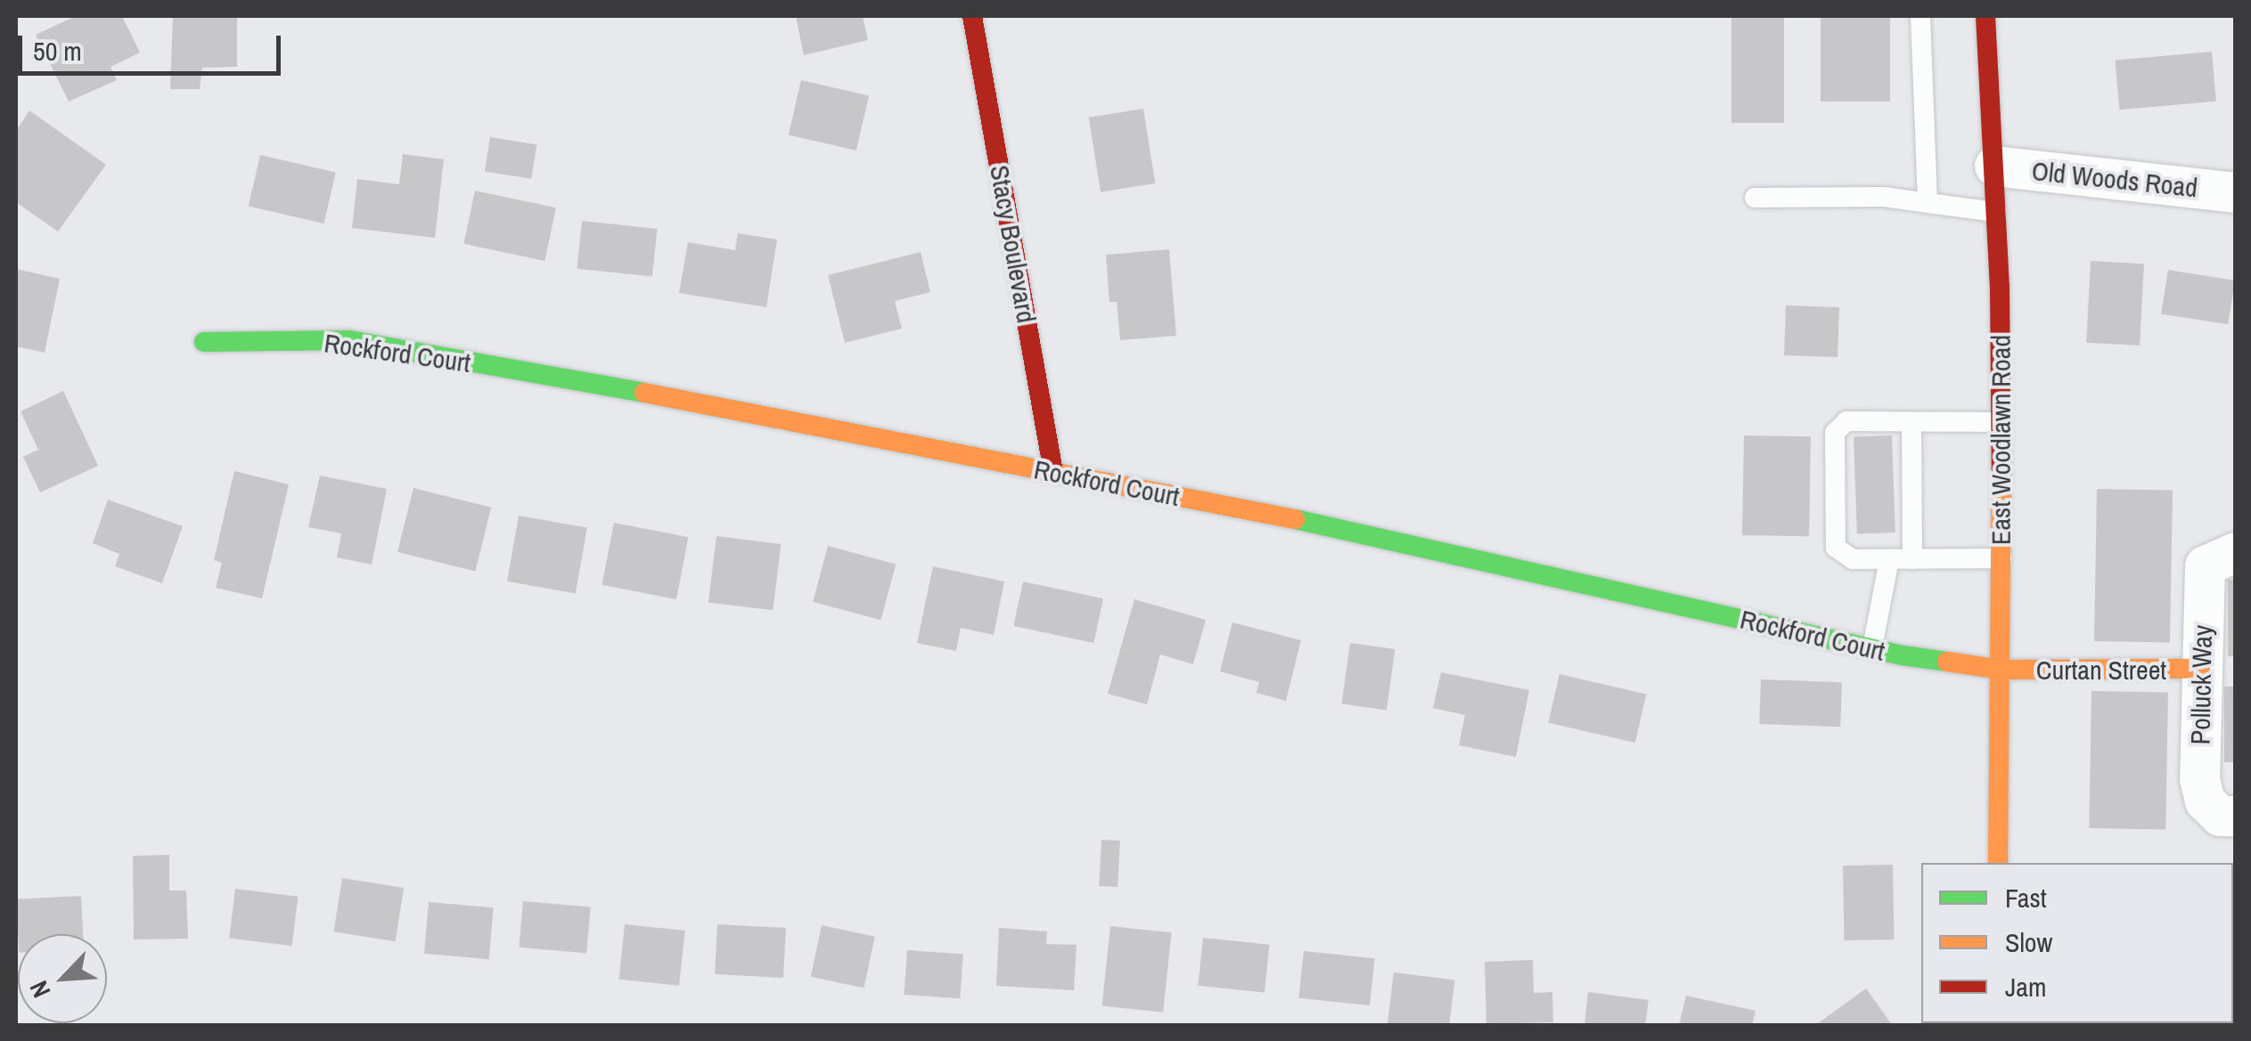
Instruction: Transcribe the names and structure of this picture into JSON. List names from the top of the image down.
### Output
{
  "streets": {
    "street": [
      "Old Woods Road",
      "Stacy Boulevard",
      "Rockford Court",
      "East Woodlawn Road",
      "Curtan Street",
      "Polluck Way"
    ]
  },
  "crossings": [
    ["Old Woods Road", "East Woodlawn Road"],
    ["Stacy Boulevard", "Rockford Court"],
    ["Rockford Court", "East Woodlawn Road"],
    ["Rockford Court", "Curtan Street"],
    ["East Woodlawn Road", "Curtan Street"],
    ["Curtan Street", "Polluck Way"]
  ],
  "legend": ["Fast", "Slow", "Jam"],
  "scale_bar": "50 m",
  "north": "bottom left"
}
